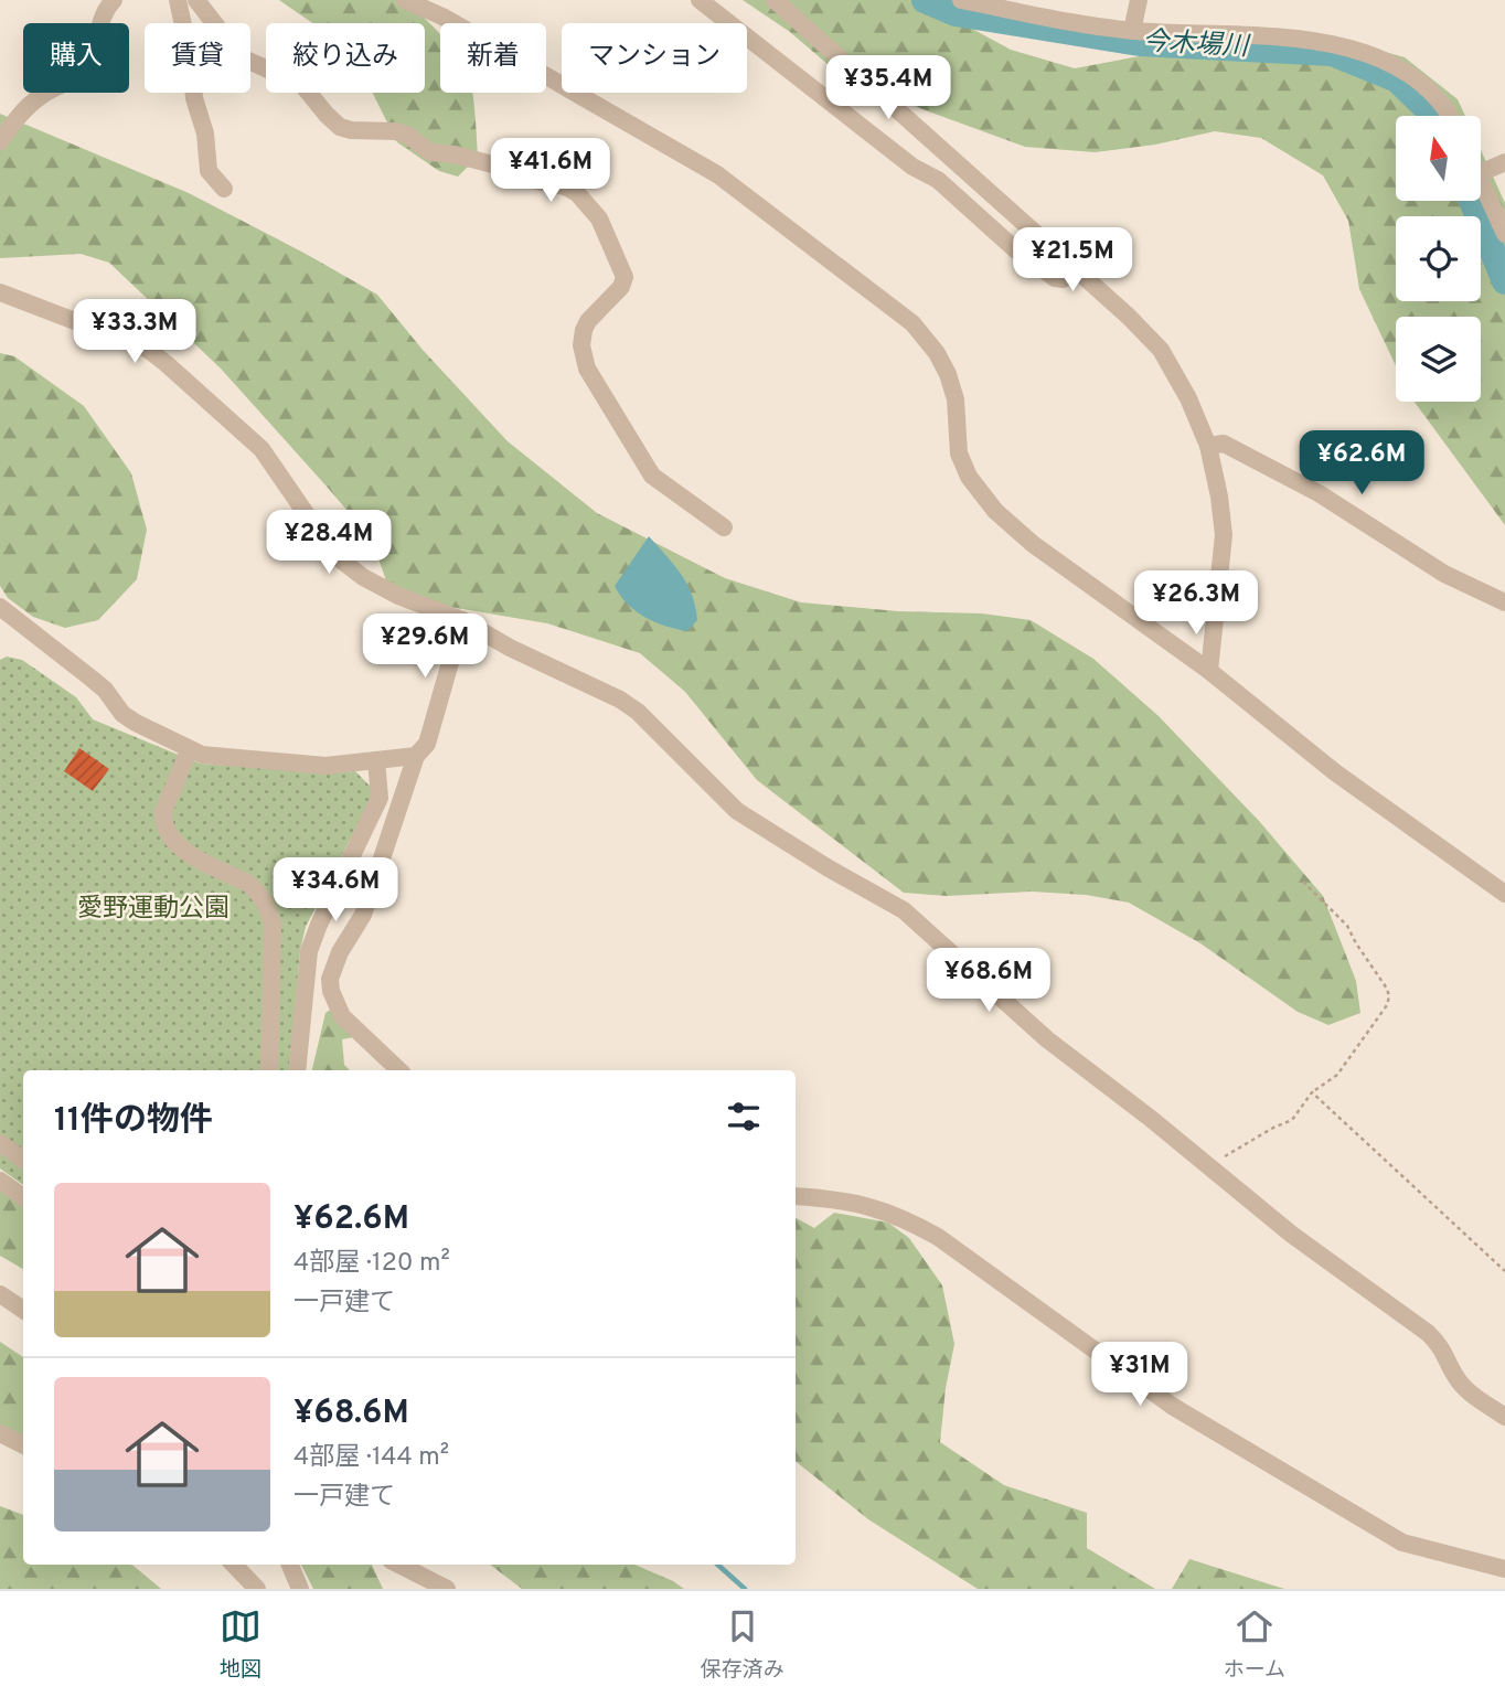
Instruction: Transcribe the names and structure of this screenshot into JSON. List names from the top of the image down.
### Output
{
  "water": ["今木場川"],
  "parks": ["愛野運動公園"],
  "north": "top",
  "page": {
    "chip": [
      "購入",
      "賃貸",
      "絞り込み",
      "新着",
      "マンション"
    ],
    "price": [
      "¥35.4M",
      "¥41.6M",
      "¥21.5M",
      "¥33.3M",
      "¥62.6M",
      "¥28.4M",
      "¥26.3M",
      "¥29.6M",
      "¥34.6M",
      "¥68.6M",
      "¥31M"
    ],
    "heading": "11件の物件",
    "list": [
      {
        "name": "¥62.6M",
        "note": "4部屋 · 120 m² · 一戸建て"
      },
      {
        "name": "¥68.6M",
        "note": "4部屋 · 144 m² · 一戸建て"
      }
    ],
    "tabs": ["地図", "保存済み", "ホーム"]
  }
}
